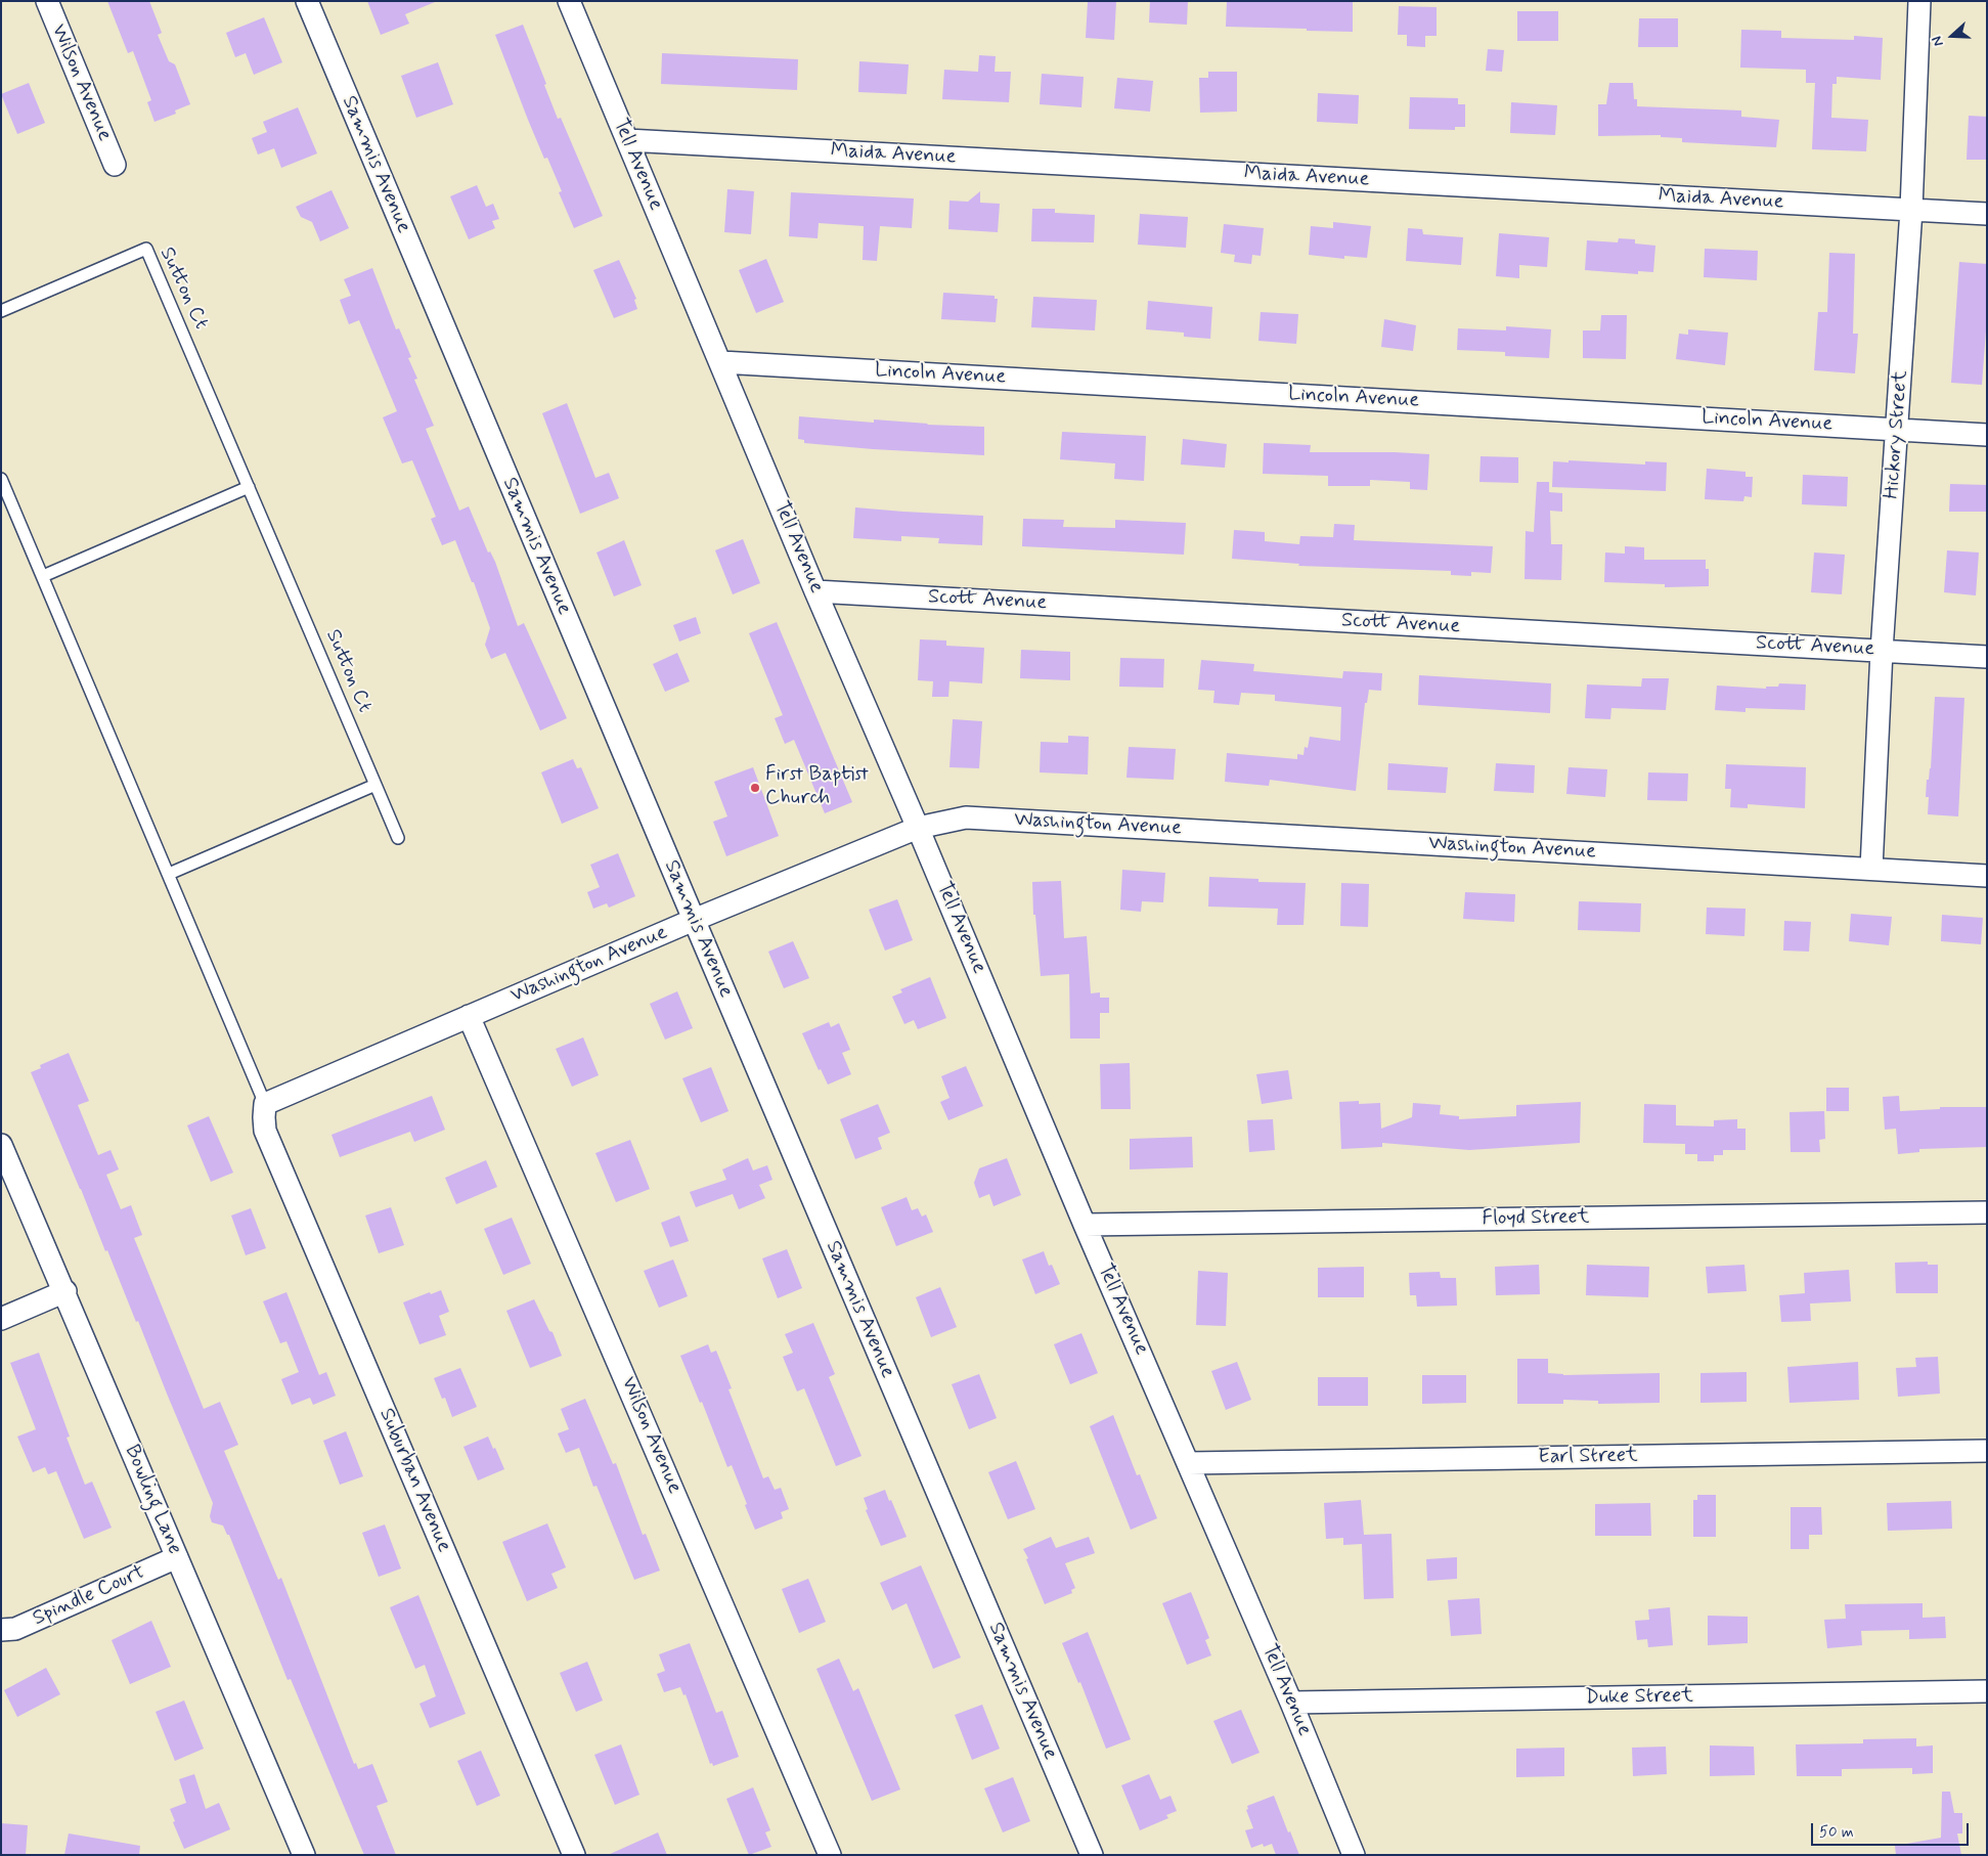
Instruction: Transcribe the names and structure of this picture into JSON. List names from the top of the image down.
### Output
{
  "streets": {
    "street": [
      "Wilson Avenue",
      "Maida Avenue",
      "Sammis Avenue",
      "Tell Avenue",
      "Lincoln Avenue",
      "Hickory Street",
      "Scott Avenue",
      "Washington Avenue",
      "Floyd Street",
      "Earl Street",
      "Suburban Avenue",
      "Bowling Lane",
      "Spindle Court",
      "Duke Street"
    ],
    "lane": ["Sutton Ct"]
  },
  "crossings": [
    ["Wilson Avenue", "Washington Avenue"],
    ["Maida Avenue", "Tell Avenue"],
    ["Maida Avenue", "Hickory Street"],
    ["Sammis Avenue", "Washington Avenue"],
    ["Tell Avenue", "Lincoln Avenue"],
    ["Tell Avenue", "Scott Avenue"],
    ["Tell Avenue", "Washington Avenue"],
    ["Tell Avenue", "Floyd Street"],
    ["Tell Avenue", "Earl Street"],
    ["Tell Avenue", "Duke Street"],
    ["Lincoln Avenue", "Hickory Street"],
    ["Hickory Street", "Scott Avenue"],
    ["Hickory Street", "Washington Avenue"],
    ["Washington Avenue", "Suburban Avenue"],
    ["Bowling Lane", "Spindle Court"]
  ],
  "places": ["First Baptist Church"],
  "scale_bar": "50 m",
  "north": "left"
}
